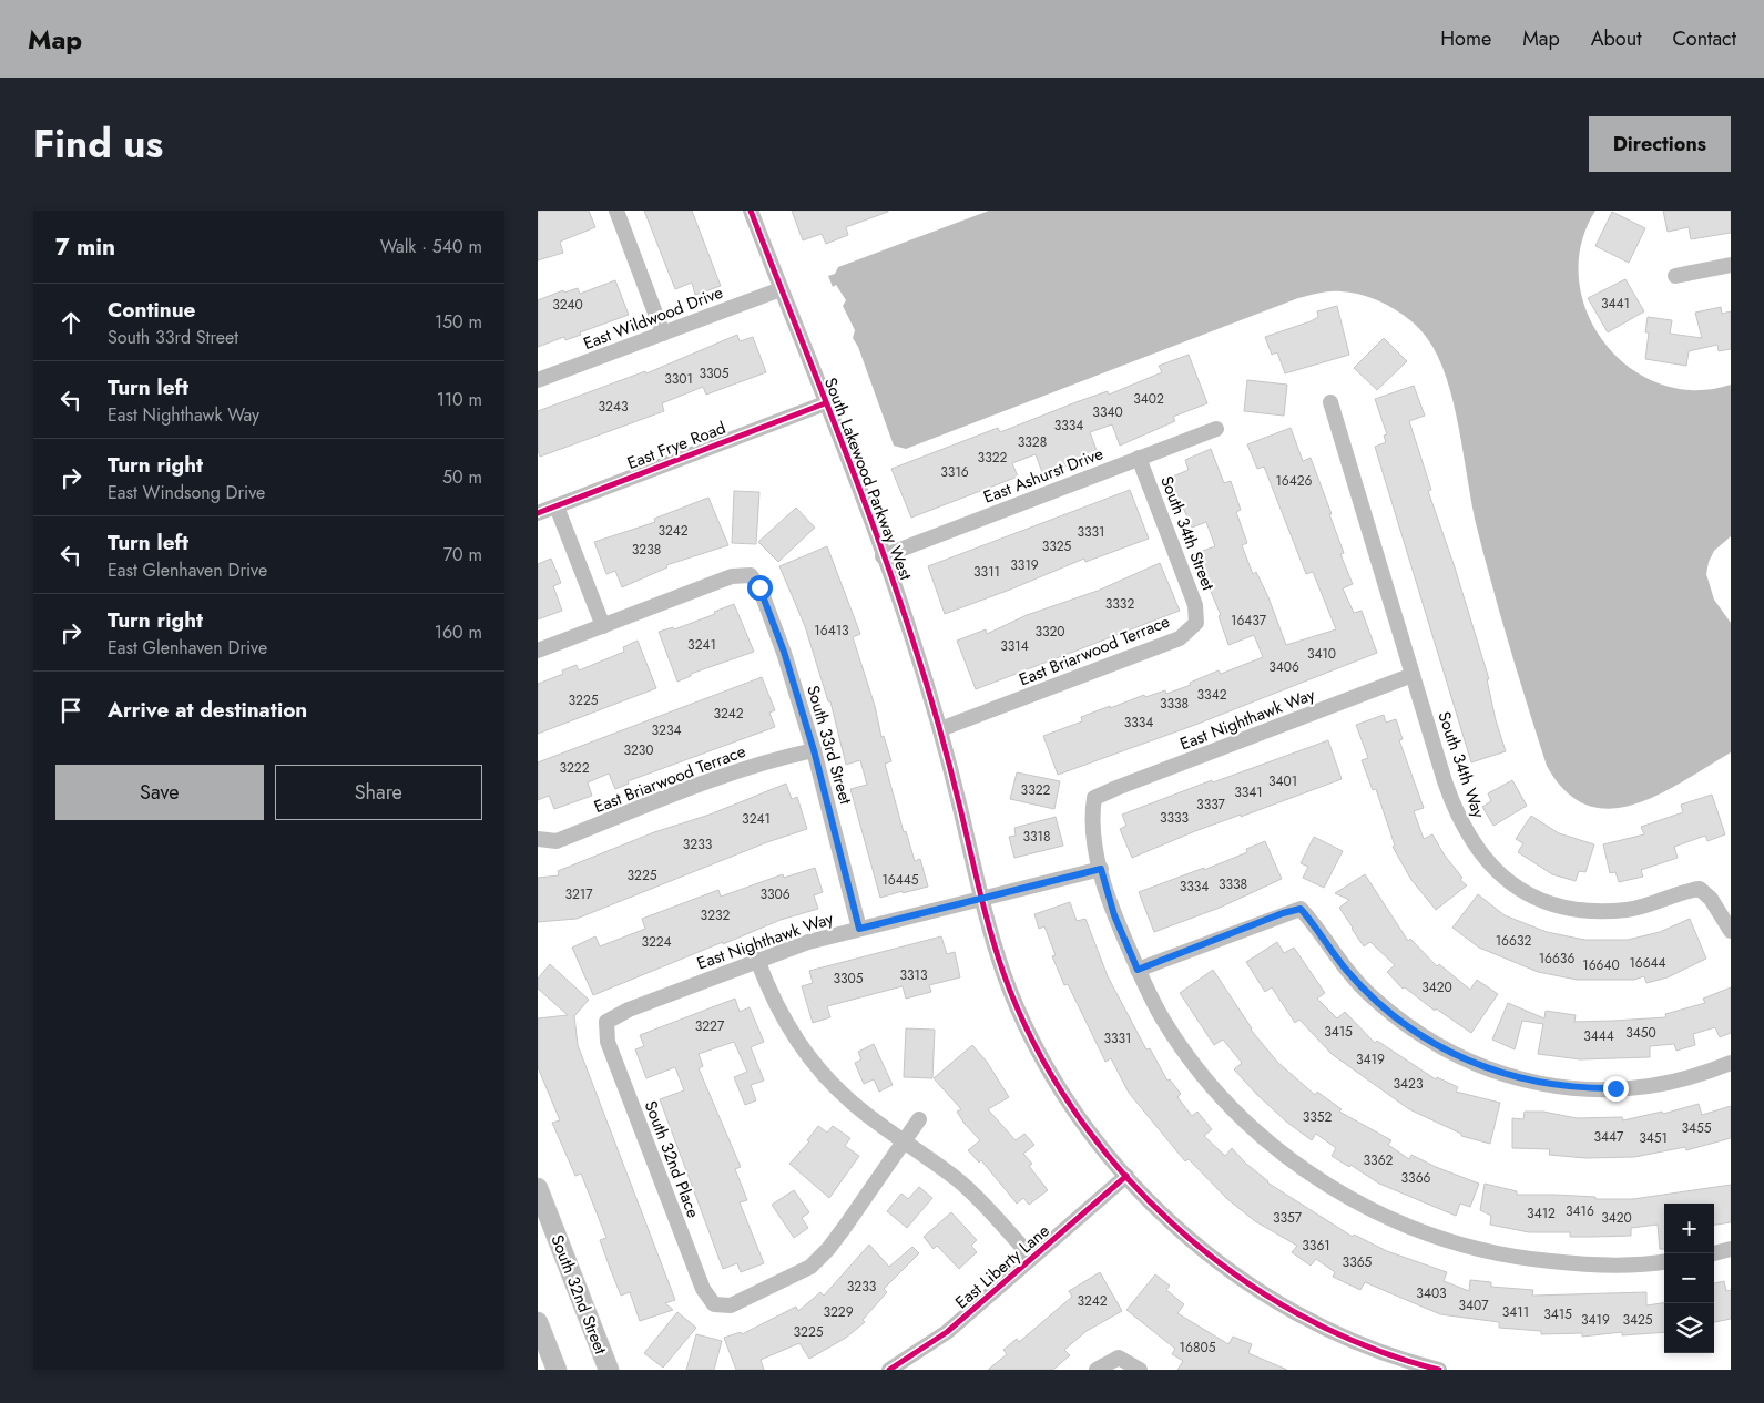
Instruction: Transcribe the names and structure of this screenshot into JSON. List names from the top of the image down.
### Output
{
  "streets": {
    "main road": ["South 32nd Street"],
    "street": [
      "East Wildwood Drive",
      "East Frye Road",
      "East Ashurst Drive",
      "South Lakewood Parkway West",
      "South 34th Street",
      "East Briarwood Terrace",
      "East Nighthawk Way",
      "South 33rd Street",
      "South 34th Way",
      "South 32nd Place",
      "East Liberty Lane"
    ]
  },
  "crossings": [
    ["East Wildwood Drive", "South Lakewood Parkway West"],
    ["East Frye Road", "South Lakewood Parkway West"],
    ["East Ashurst Drive", "South Lakewood Parkway West"],
    ["East Ashurst Drive", "South 34th Street"],
    ["South Lakewood Parkway West", "East Briarwood Terrace"],
    ["South Lakewood Parkway West", "East Nighthawk Way"],
    ["South Lakewood Parkway West", "East Liberty Lane"],
    ["South 34th Street", "East Briarwood Terrace"],
    ["East Briarwood Terrace", "South 33rd Street"],
    ["East Nighthawk Way", "South 33rd Street"],
    ["East Nighthawk Way", "South 34th Way"],
    ["East Nighthawk Way", "South 32nd Place"]
  ],
  "house_numbers": [
    "3441",
    "3240",
    "3305",
    "3301",
    "3402",
    "3243",
    "3340",
    "3334",
    "3328",
    "3322",
    "3316",
    "16426",
    "3242",
    "3331",
    "3325",
    "3238",
    "3319",
    "3311",
    "3332",
    "16437",
    "16413",
    "3320",
    "3241",
    "3314",
    "3410",
    "3406",
    "3342",
    "3225",
    "3338",
    "3242",
    "3334",
    "3234",
    "3230",
    "3222",
    "3401",
    "3322",
    "3341",
    "3337",
    "3333",
    "3241",
    "3318",
    "3233",
    "3225",
    "16445",
    "3338",
    "3334",
    "3217",
    "3306",
    "3232",
    "16632",
    "3224",
    "16636",
    "16644",
    "16640",
    "3313",
    "3305",
    "3420",
    "3227",
    "3415",
    "3450",
    "3444",
    "3331",
    "3419",
    "3423",
    "3352",
    "3455",
    "3447",
    "3451",
    "3362",
    "3366",
    "3416",
    "3412",
    "3357",
    "3420",
    "3361",
    "3365",
    "3233",
    "3403",
    "3242",
    "3407",
    "3229",
    "3411",
    "3415",
    "3419",
    "3425",
    "3225",
    "16805"
  ],
  "page": {
    "header": "Map",
    "nav": [
      "Home",
      "Map",
      "About",
      "Contact"
    ],
    "title": "Find us",
    "buttons": [
      "Directions",
      ["Save", "Share"]
    ],
    "heading": ["7 min", "Walk · 540 m"],
    "list": [
      ["Continue", "South 33rd Street", "150 m"],
      ["Turn left", "East Nighthawk Way", "110 m"],
      ["Turn right", "East Windsong Drive", "50 m"],
      ["Turn left", "East Glenhaven Drive", "70 m"],
      ["Turn right", "East Glenhaven Drive", "160 m"],
      "Arrive at destination"
    ],
    "map_buttons": ["+", "−"]
  }
}
